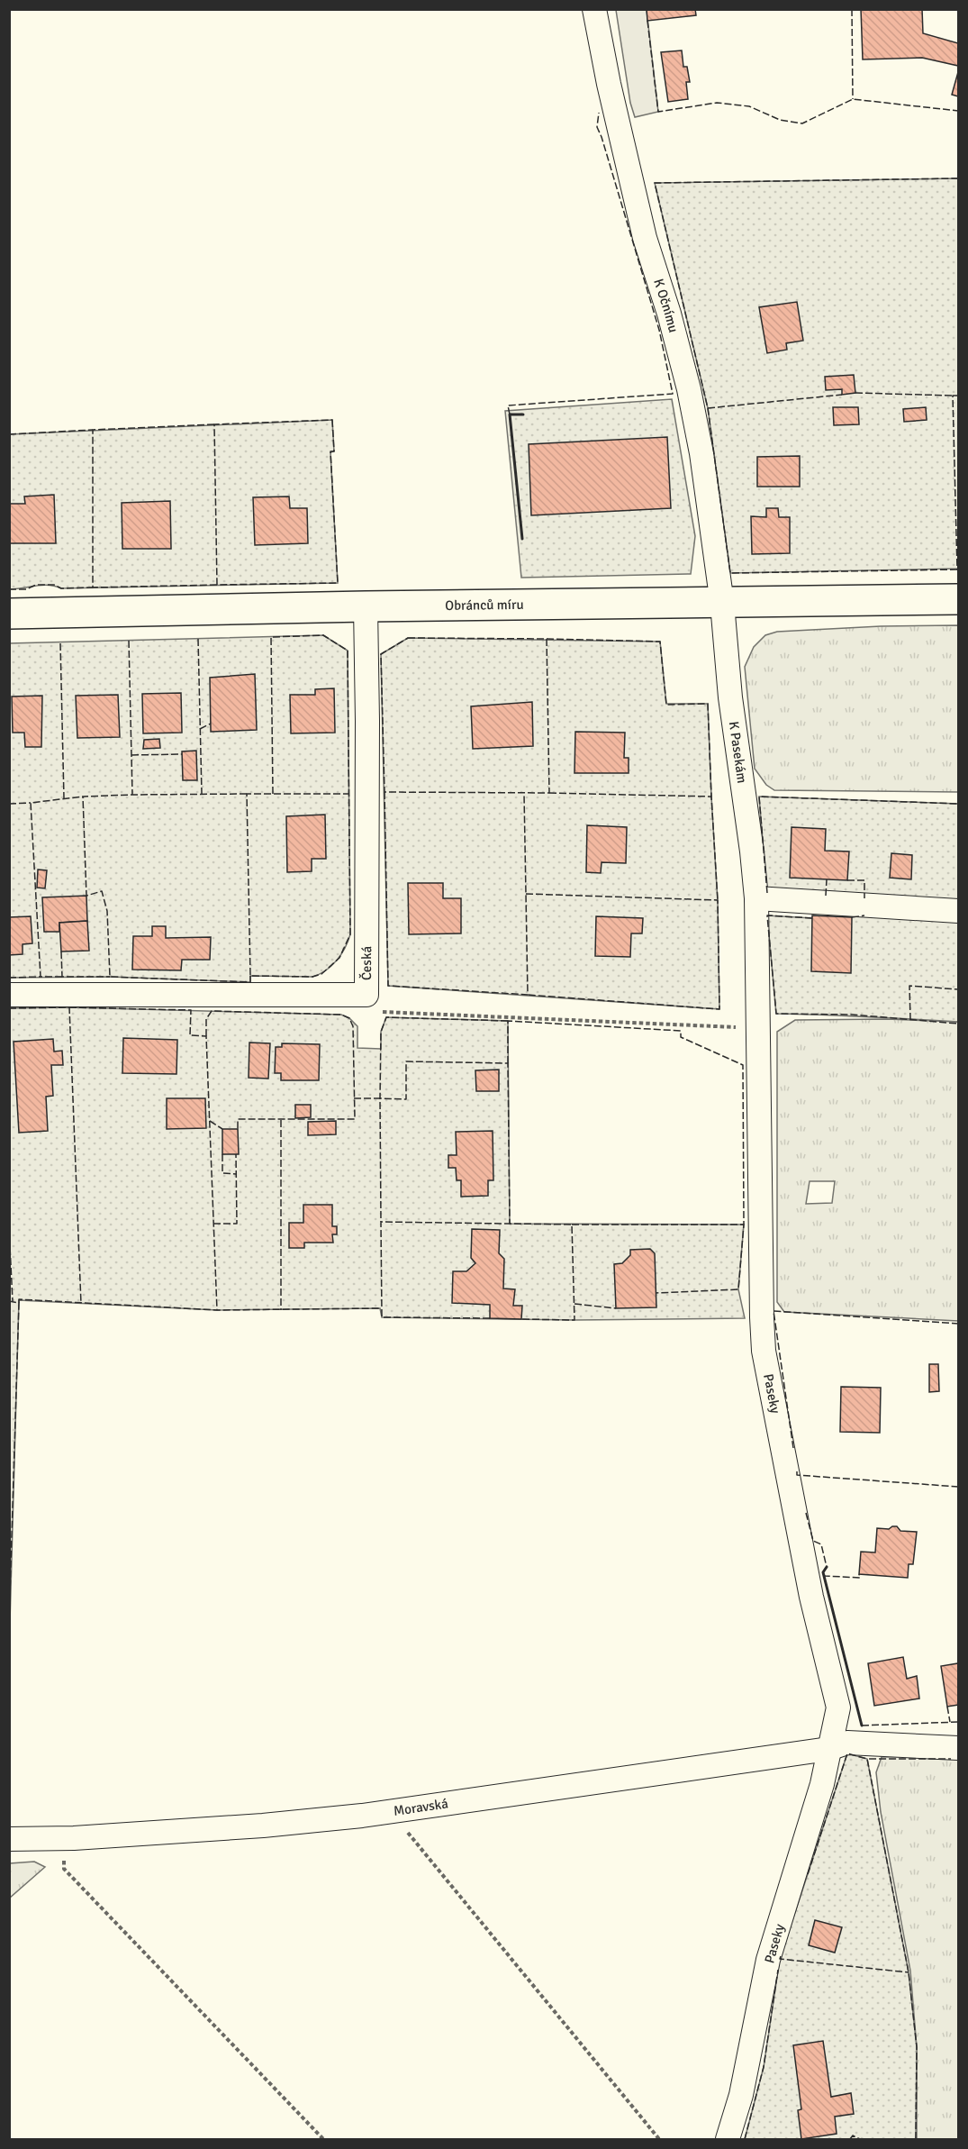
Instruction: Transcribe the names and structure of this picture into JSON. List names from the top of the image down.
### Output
{
  "streets": {
    "main road": ["Obránců míru"],
    "street": [
      "K Očnímu",
      "K Pasekám",
      "Česká",
      "Paseky",
      "Moravská"
    ]
  },
  "crossings": [
    ["K Očnímu", "Obránců míru"],
    ["K Očnímu", "K Pasekám"],
    ["Obránců míru", "K Pasekám"],
    ["Obránců míru", "Česká"],
    ["K Pasekám", "Paseky"],
    ["Paseky", "Moravská"]
  ]
}
